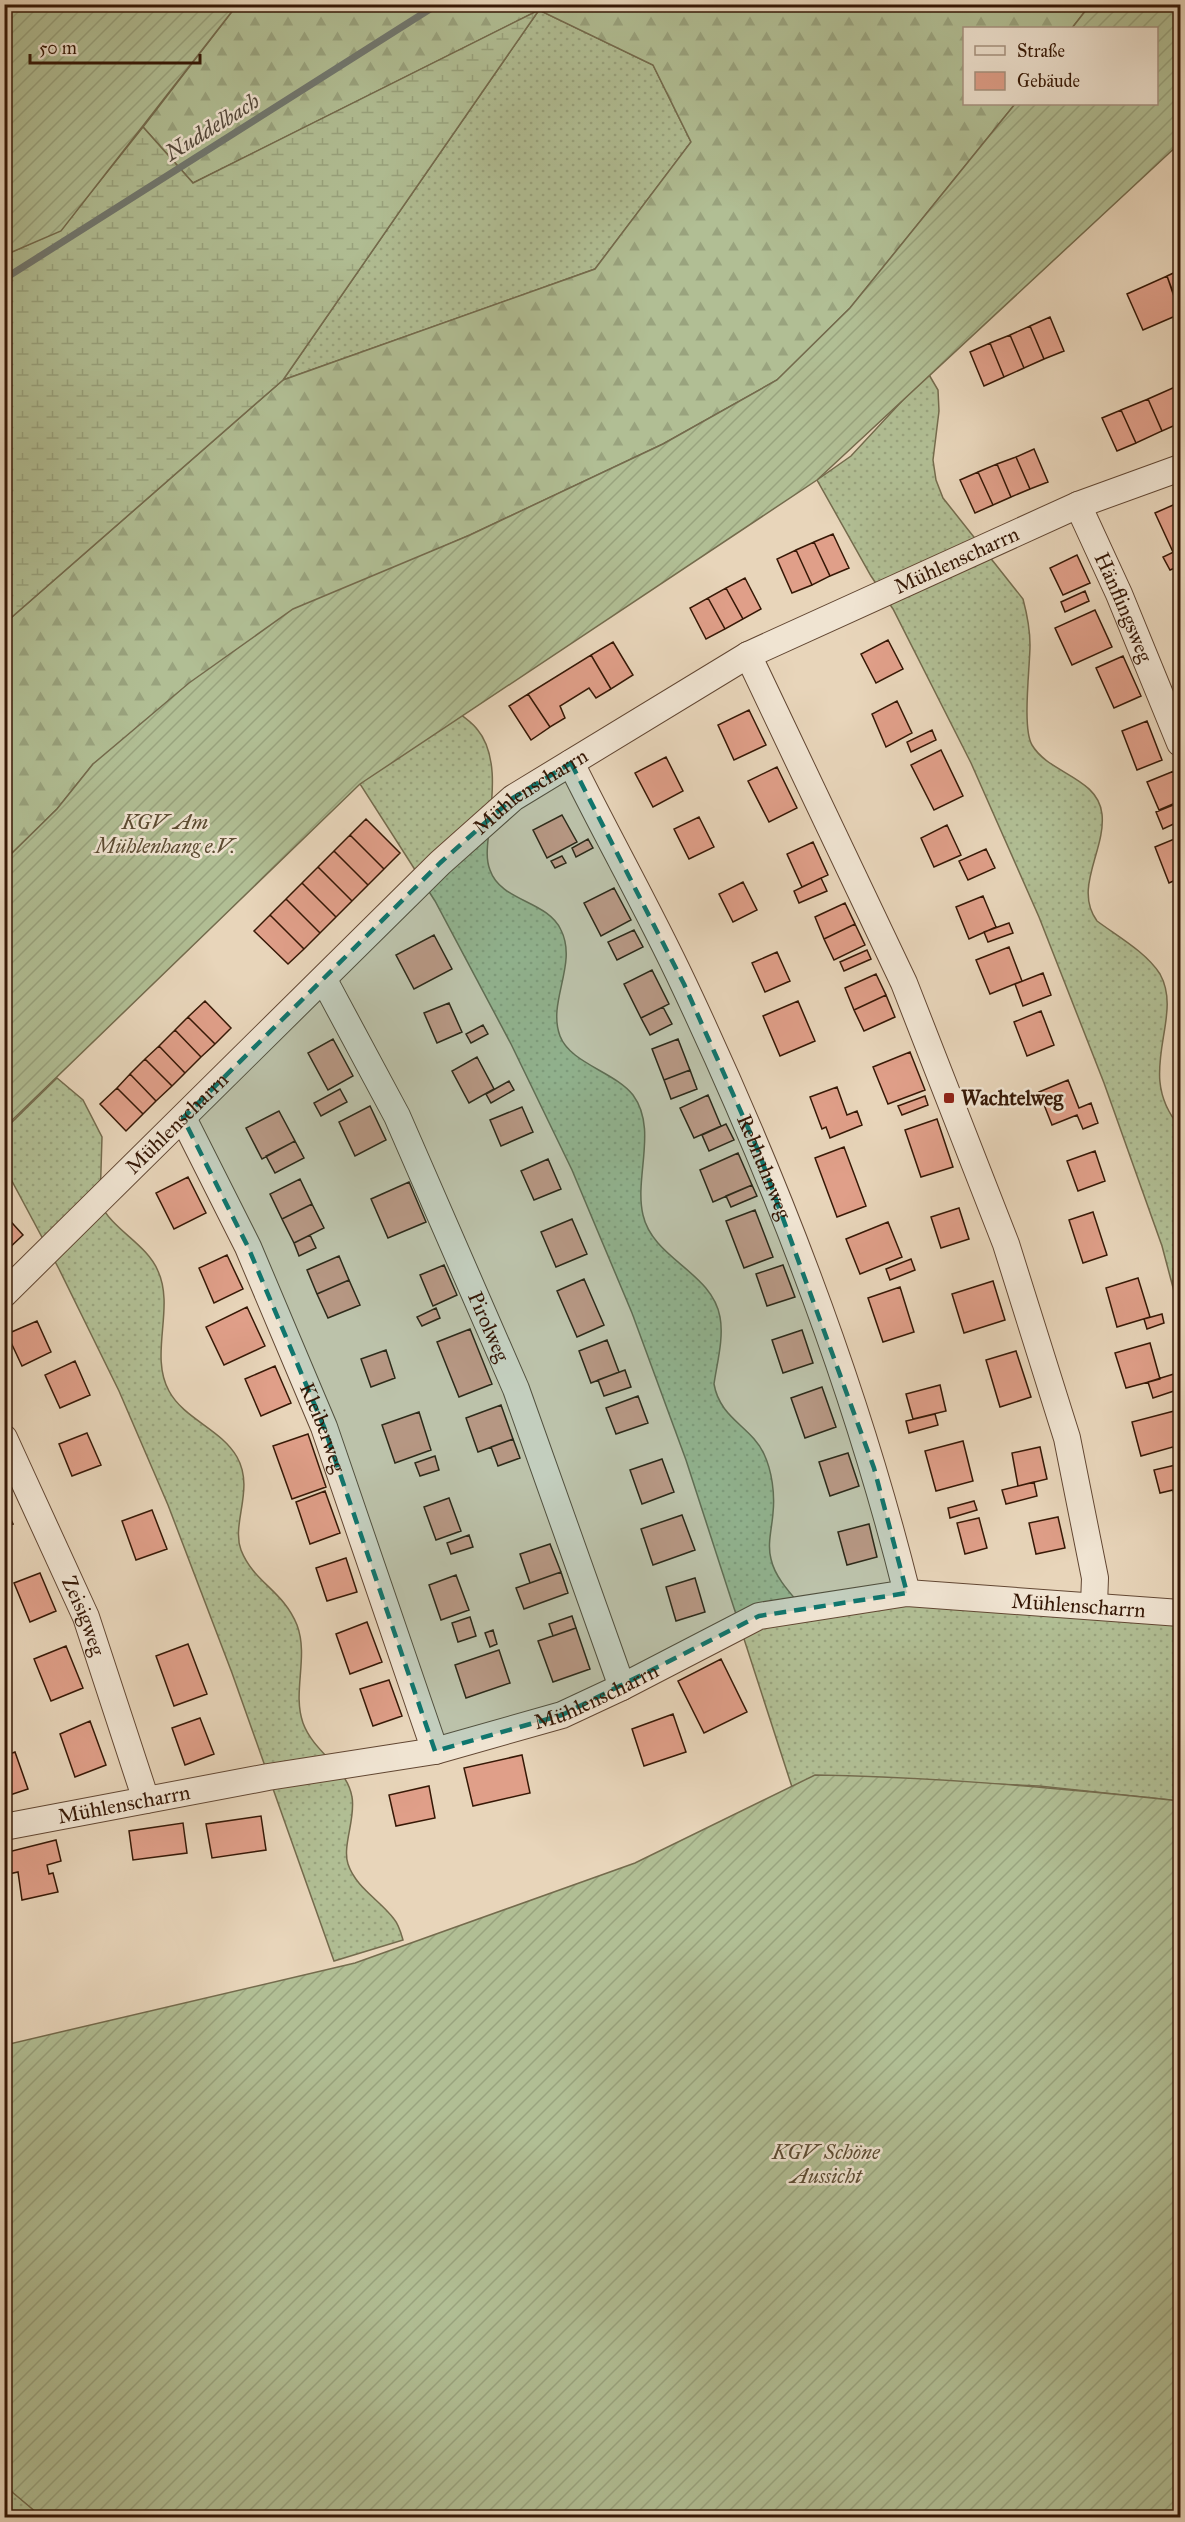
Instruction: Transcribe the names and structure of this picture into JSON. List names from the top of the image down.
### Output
{
  "streets": {
    "street": [
      "Mühlenscharrn",
      "Hänflingsweg",
      "Rebhuhnweg",
      "Pirolweg",
      "Kleiberweg",
      "Zeisigweg"
    ]
  },
  "crossings": [
    ["Mühlenscharrn", "Hänflingsweg"],
    ["Mühlenscharrn", "Rebhuhnweg"],
    ["Mühlenscharrn", "Pirolweg"],
    ["Mühlenscharrn", "Kleiberweg"],
    ["Mühlenscharrn", "Zeisigweg"]
  ],
  "water": ["Nuddelbach"],
  "parks": ["KGV Am Mühlenhang e.V.", "KGV Schöne Aussicht"],
  "places": {
    "transit": ["Wachtelweg"]
  },
  "legend": ["Straße", "Gebäude"],
  "scale_bar": "50 m"
}
